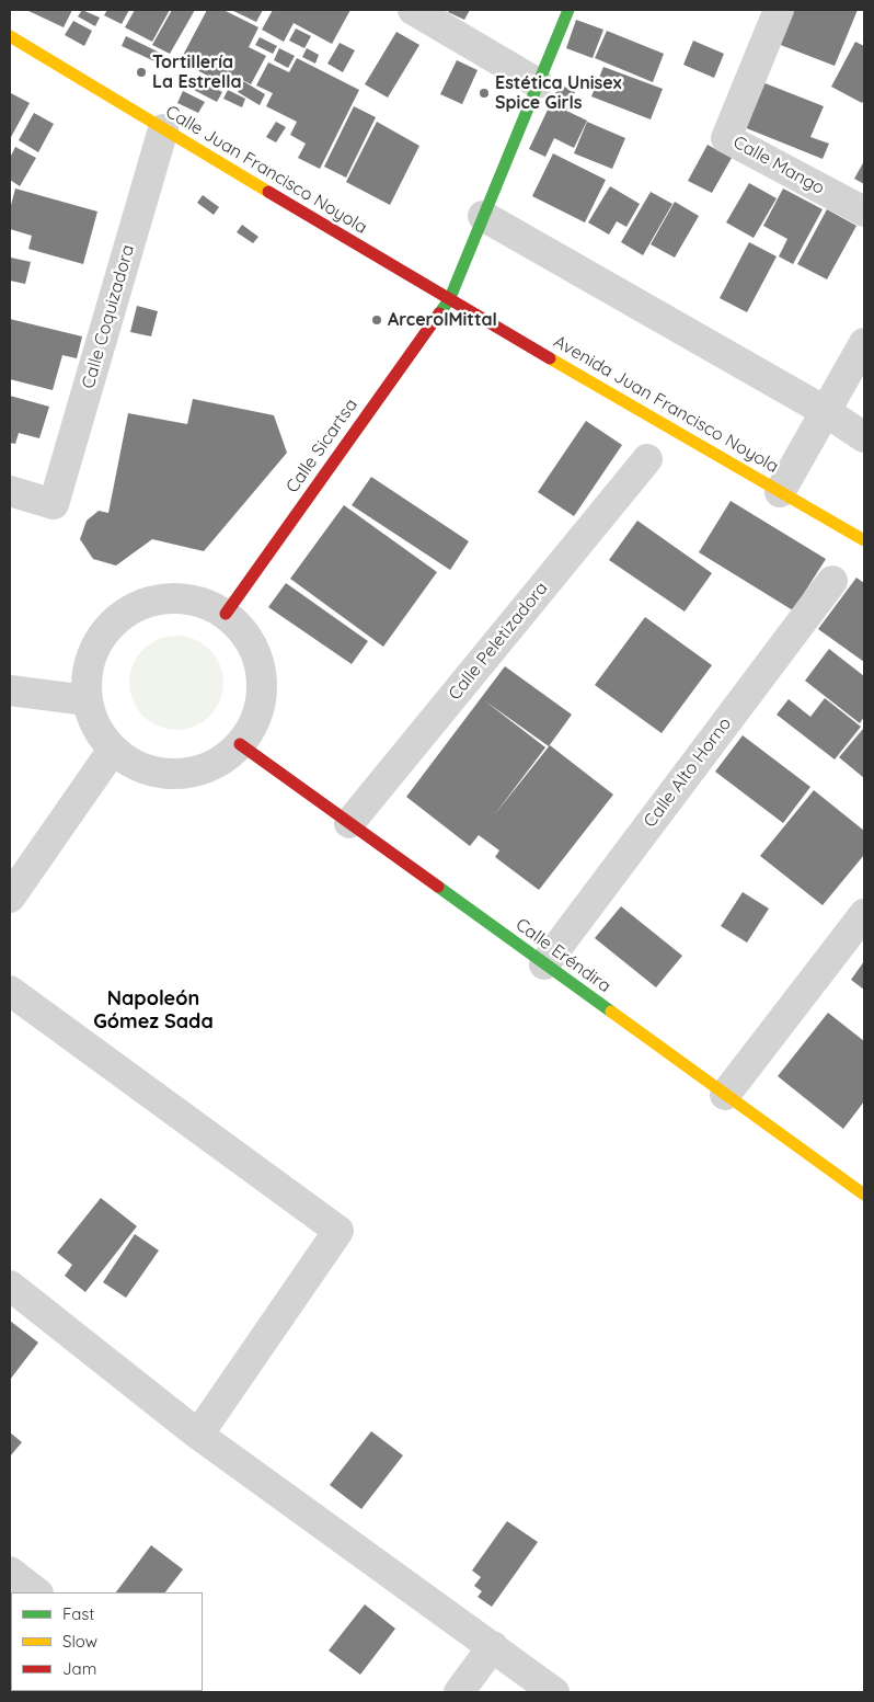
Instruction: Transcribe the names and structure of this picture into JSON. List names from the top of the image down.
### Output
{
  "streets": {
    "street": [
      "Calle Mango",
      "Calle Juan Francisco Noyola",
      "Calle Coquizadora",
      "Avenida Juan Francisco Noyola",
      "Calle Sicartsa",
      "Calle Peletizadora",
      "Calle Alto Horno",
      "Calle Eréndira"
    ]
  },
  "crossings": [
    ["Calle Juan Francisco Noyola", "Calle Coquizadora"],
    ["Calle Juan Francisco Noyola", "Avenida Juan Francisco Noyola"],
    ["Calle Juan Francisco Noyola", "Calle Sicartsa"],
    ["Avenida Juan Francisco Noyola", "Calle Sicartsa"],
    ["Calle Sicartsa", "Calle Eréndira"],
    ["Calle Peletizadora", "Calle Eréndira"],
    ["Calle Alto Horno", "Calle Eréndira"]
  ],
  "districts": ["Napoleón Gómez Sada"],
  "places": ["Tortillería La Estrella", "Estética Unisex Spice Girls", "ArcerolMittal"],
  "legend": ["Fast", "Slow", "Jam"]
}
